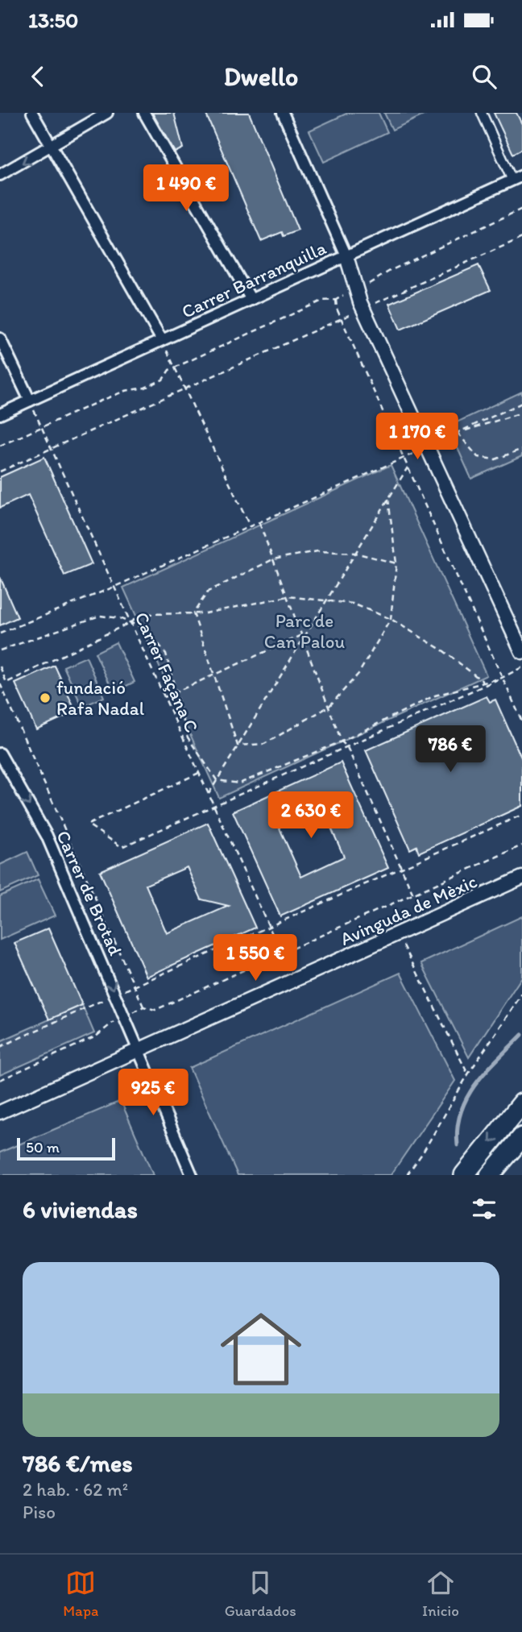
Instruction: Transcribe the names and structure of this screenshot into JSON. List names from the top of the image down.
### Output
{
  "streets": {
    "street": ["Carrer Barranquilla", "Carrer de Brotad", "Avinguda de Mèxic"],
    "path": ["Carrer Façana C"]
  },
  "crossings": [
    ["Carrer Barranquilla", "Carrer Façana C"],
    ["Carrer de Brotad", "Avinguda de Mèxic"]
  ],
  "one_way": ["Carrer de Brotad"],
  "parks": ["Parc de Can Palou"],
  "places": ["fundació Rafa Nadal"],
  "scale_bar": "50 m",
  "page": {
    "status": "13:50",
    "header": "Dwello",
    "price": [
      "1 490 €",
      "1 170 €",
      "786 €",
      "2 630 €",
      "1 550 €",
      "925 €"
    ],
    "scale": "50 m",
    "heading": "6 viviendas",
    "list": [
      {
        "name": "786 €/mes",
        "note": "2 hab. · 62 m² · Piso"
      }
    ],
    "tabs": ["Mapa", "Guardados", "Inicio"]
  }
}
